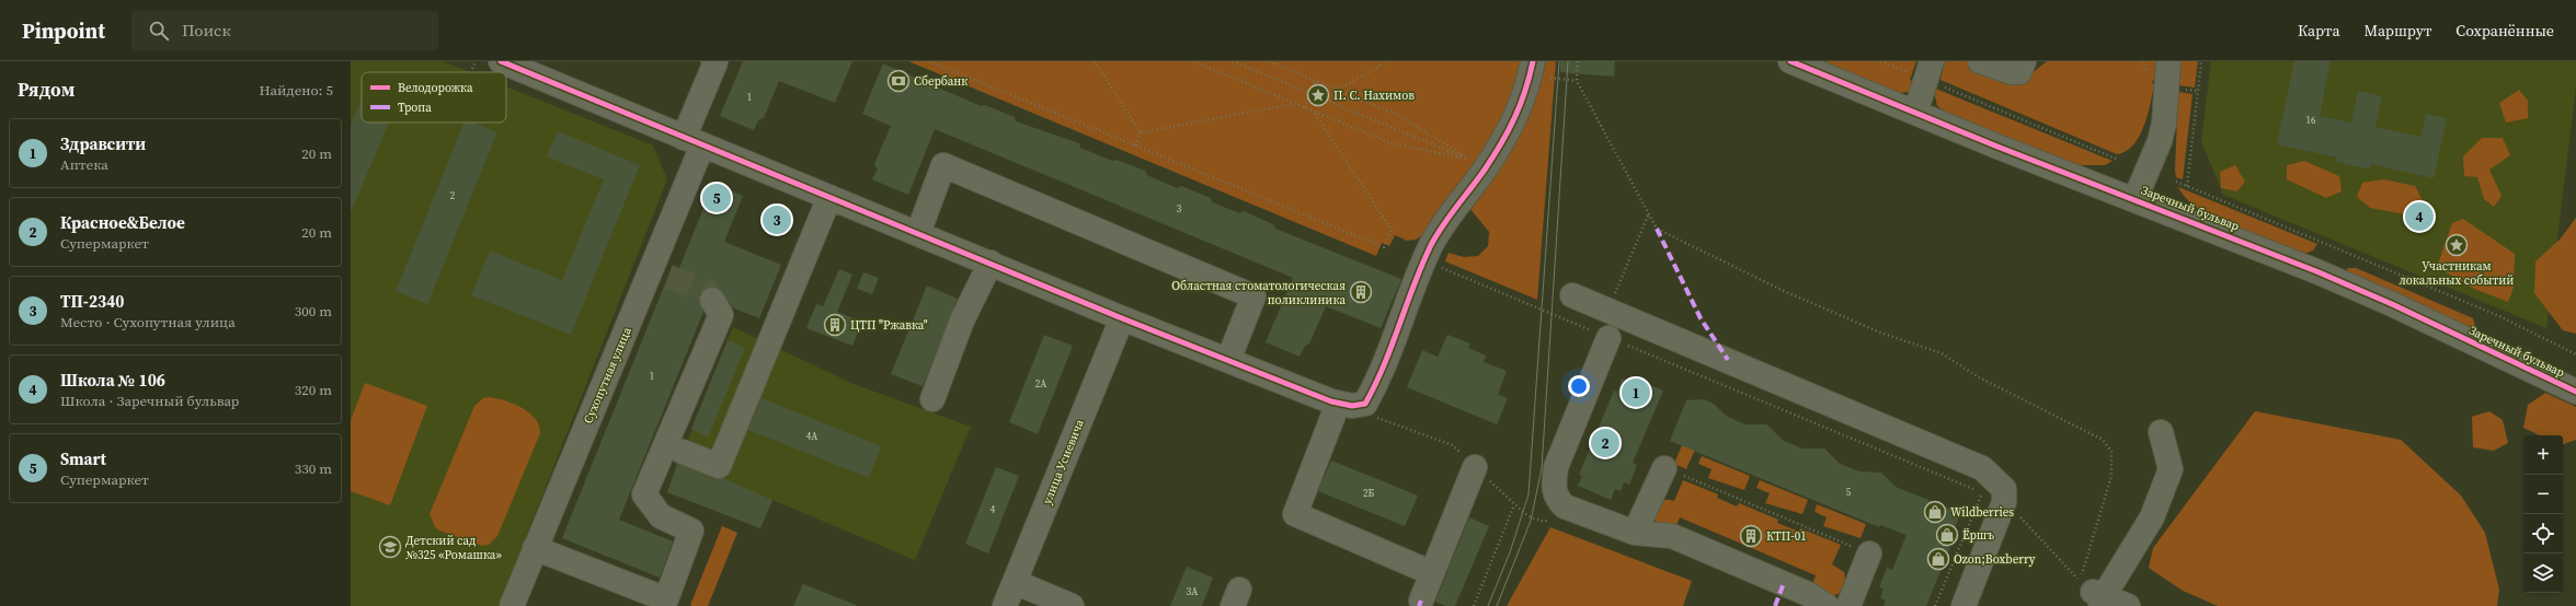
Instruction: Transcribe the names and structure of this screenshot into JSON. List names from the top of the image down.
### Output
{
  "streets": {
    "street": ["Заречный бульвар", "Сухопутная улица", "улица Усиевича"]
  },
  "places": {
    "bank": ["Сбербанк"],
    "place": ["П. С. Нахимов", "Участникам локальных событий"],
    "building": ["Областная стоматологическая поликлиника", "ЦТП \"Ржавка\"", "КТП-01"],
    "shop": ["Wildberries", "Ёршъ", "Ozon;Boxberry"],
    "school or university": ["Детский сад №325 «Ромашка»"]
  },
  "house_numbers": [
    "1",
    "16",
    "2",
    "3",
    "1",
    "2А",
    "4А",
    "5",
    "2Б",
    "4",
    "3А"
  ],
  "legend": ["Велодорожка", "Тропа"],
  "page": {
    "header": "Pinpoint",
    "search": "Поиск",
    "nav": ["Карта", "Маршрут", "Сохранённые"],
    "heading": ["Рядом", "Найдено: 5"],
    "list": [
      {
        "mark": "1",
        "name": "Здравсити",
        "note": "Аптека",
        "value": "20 m"
      },
      {
        "mark": "2",
        "name": "Красное&Белое",
        "note": "Супермаркет",
        "value": "20 m"
      },
      {
        "mark": "3",
        "name": "ТП-2340",
        "note": "Место · Сухопутная улица",
        "value": "300 m"
      },
      {
        "mark": "4",
        "name": "Школа № 106",
        "note": "Школа · Заречный бульвар",
        "value": "320 m"
      },
      {
        "mark": "5",
        "name": "Smart",
        "note": "Супермаркет",
        "value": "330 m"
      }
    ],
    "pins": [
      "5",
      "4",
      "3",
      "1",
      "2"
    ],
    "map_buttons": ["+", "−"]
  }
}
